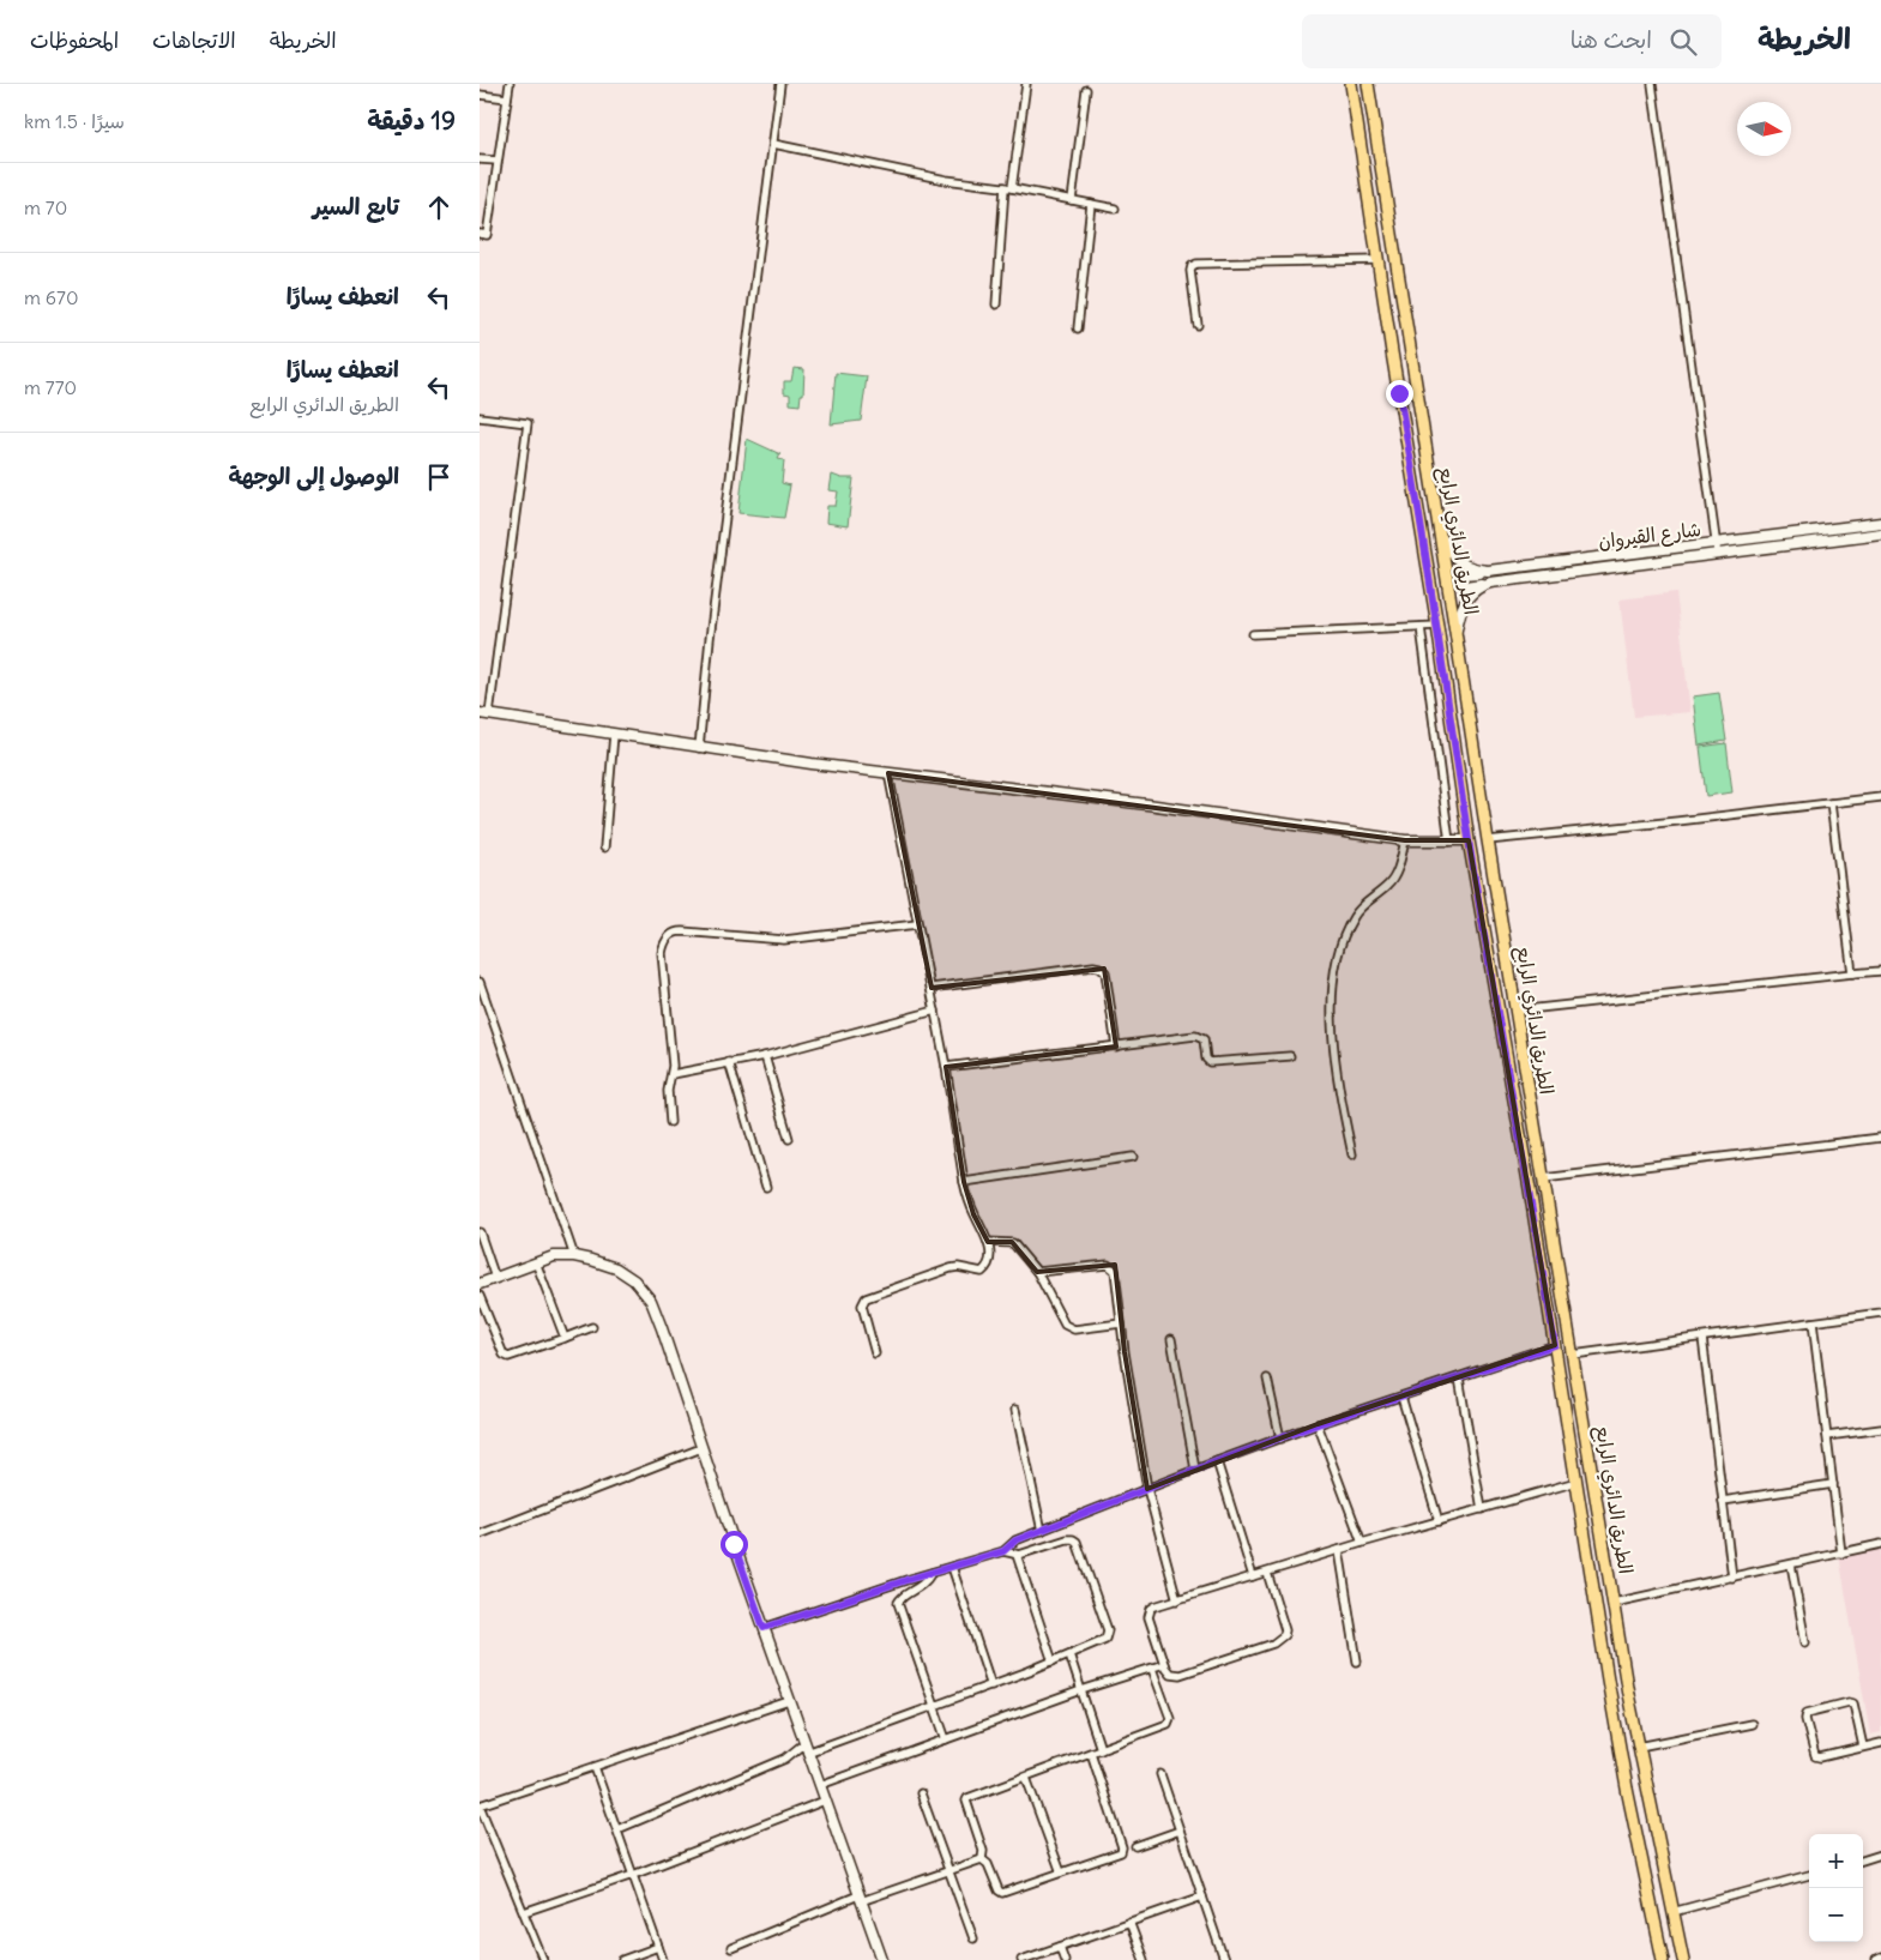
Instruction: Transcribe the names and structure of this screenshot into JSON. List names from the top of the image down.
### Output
{
  "streets": {
    "main road": ["الطريق الدائري الرابع"],
    "street": ["شارع القيروان"]
  },
  "crossings": [
    ["شارع القيروان", "الطريق الدائري الرابع"]
  ],
  "north": "right",
  "page": {
    "header": "الخريطة",
    "search": "ابحث هنا",
    "nav": ["الخريطة", "الاتجاهات", "المحفوظات"],
    "heading": ["19 دقيقة", "سيرًا · 1.5 km"],
    "list": [
      ["تابع السير", "70 m"],
      ["انعطف يسارًا", "670 m"],
      ["انعطف يسارًا", "الطريق الدائري الرابع", "770 m"],
      "الوصول إلى الوجهة"
    ],
    "map_buttons": ["+", "−"]
  }
}
